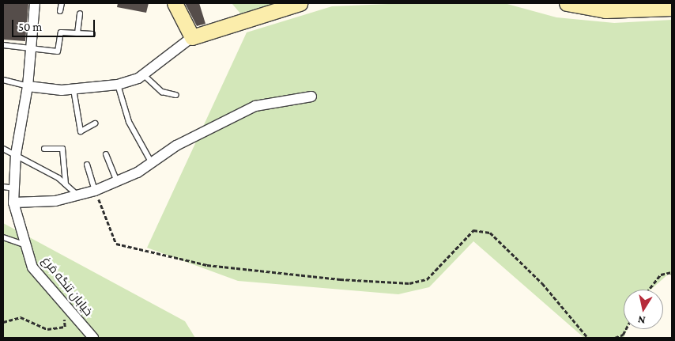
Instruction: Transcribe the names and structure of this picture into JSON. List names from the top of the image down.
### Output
{
  "streets": {
    "street": ["خیابان تنگه مَرغ"]
  },
  "scale_bar": "50 m",
  "north": "bottom"
}
